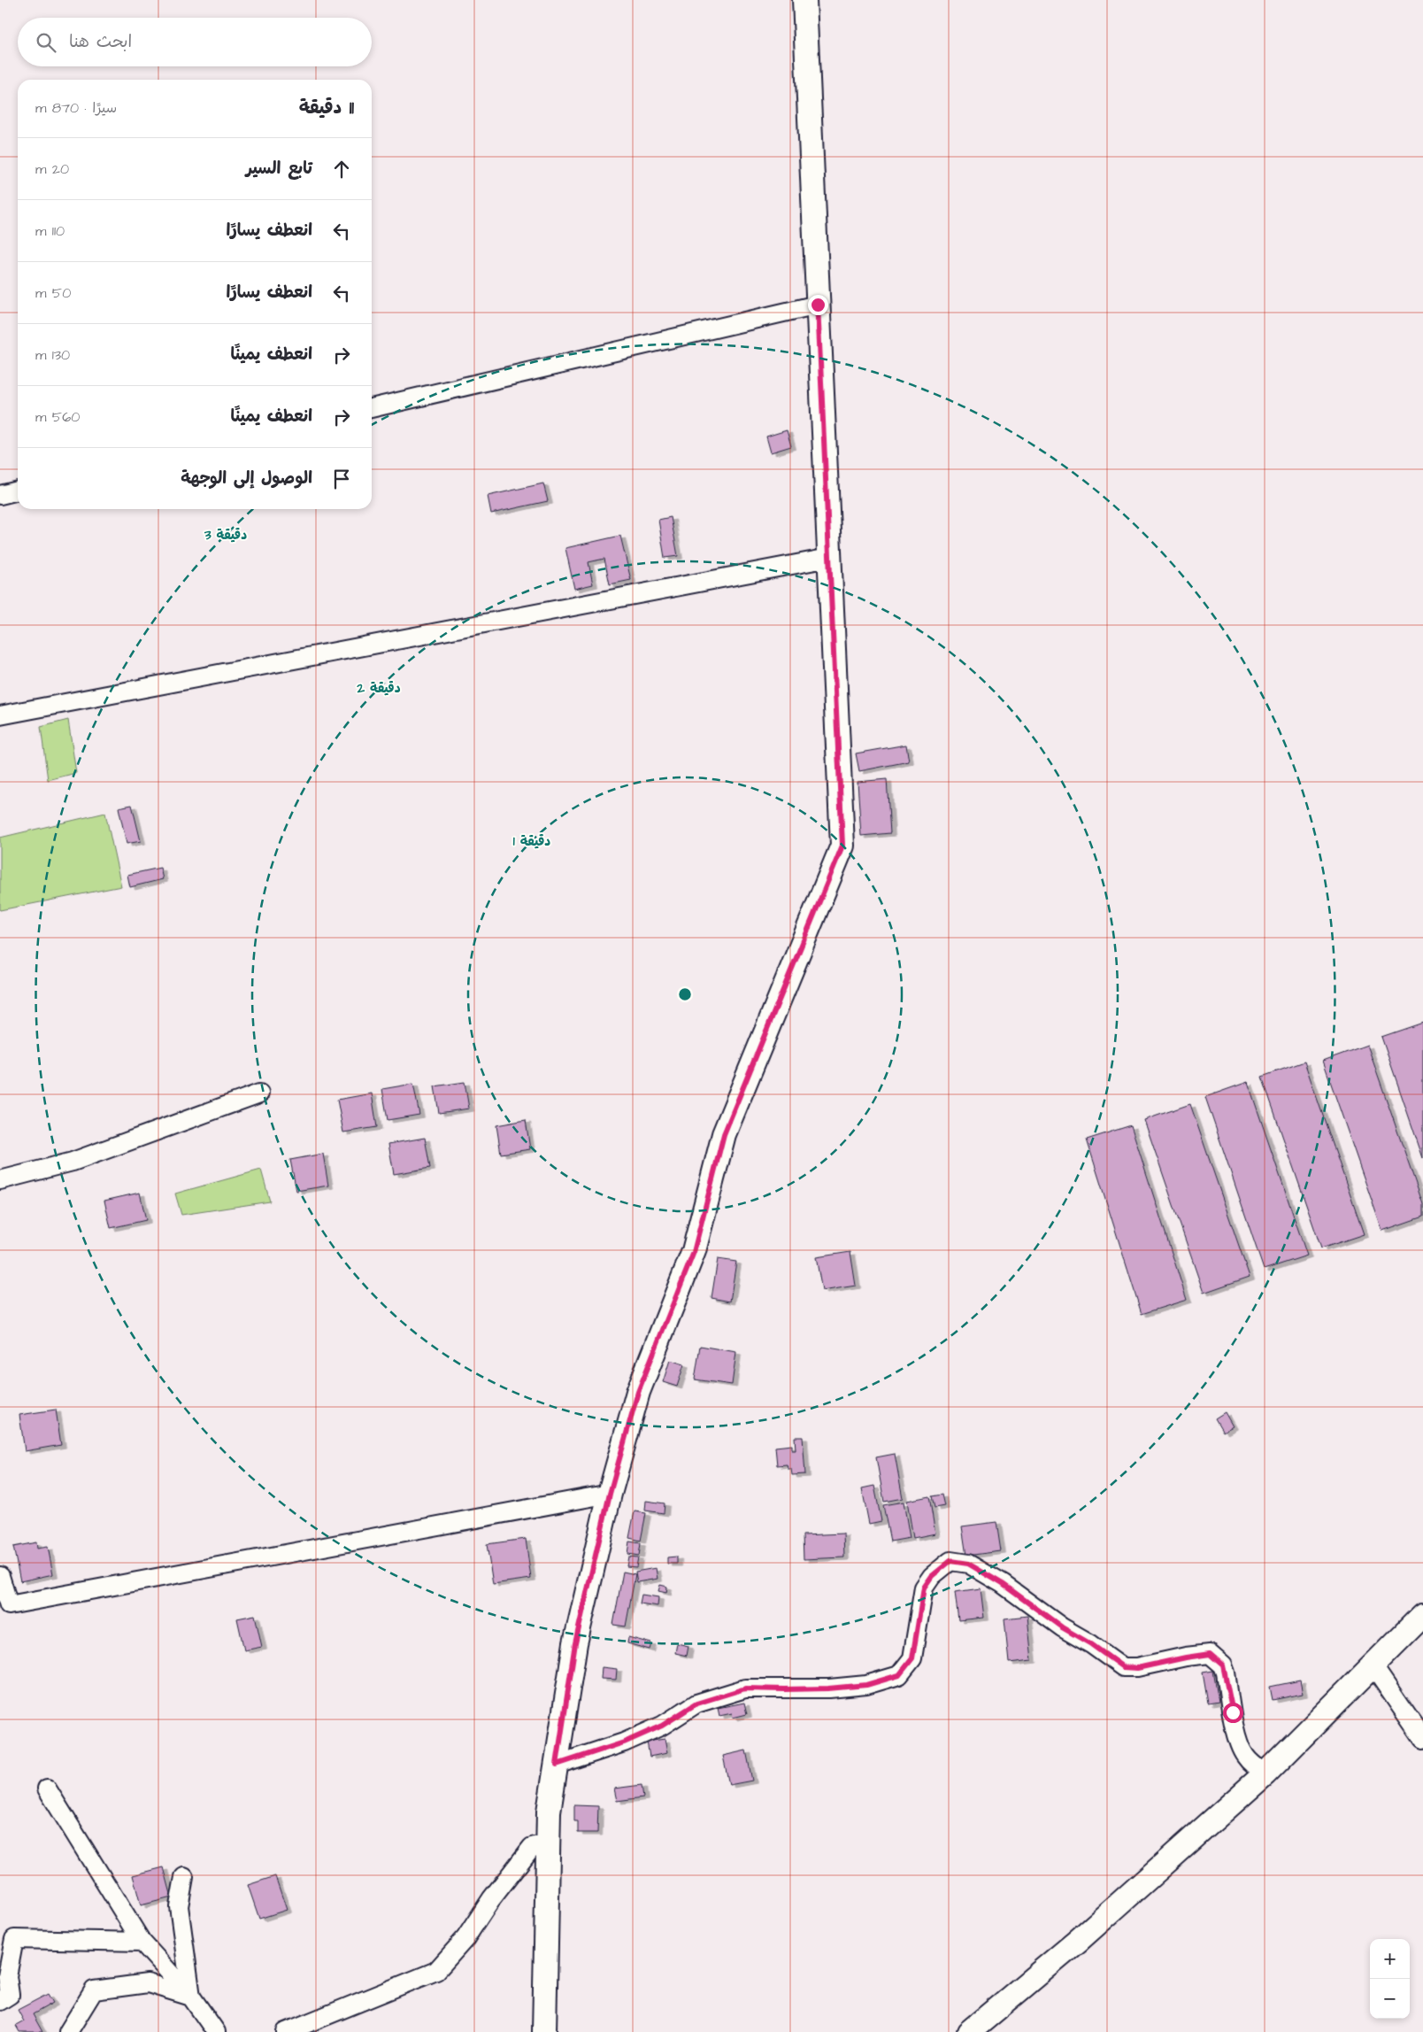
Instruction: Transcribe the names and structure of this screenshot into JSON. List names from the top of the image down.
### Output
{
  "page": {
    "search": "ابحث هنا",
    "heading": ["11 دقيقة", "سيرًا · 870 m"],
    "list": [
      ["تابع السير", "20 m"],
      ["انعطف يسارًا", "110 m"],
      ["انعطف يسارًا", "50 m"],
      ["انعطف يمينًا", "130 m"],
      ["انعطف يمينًا", "560 m"],
      "الوصول إلى الوجهة"
    ],
    "map_buttons": ["+", "−"]
  },
  "rings": ["3 دقيقة", "2 دقيقة", "1 دقيقة"]
}
